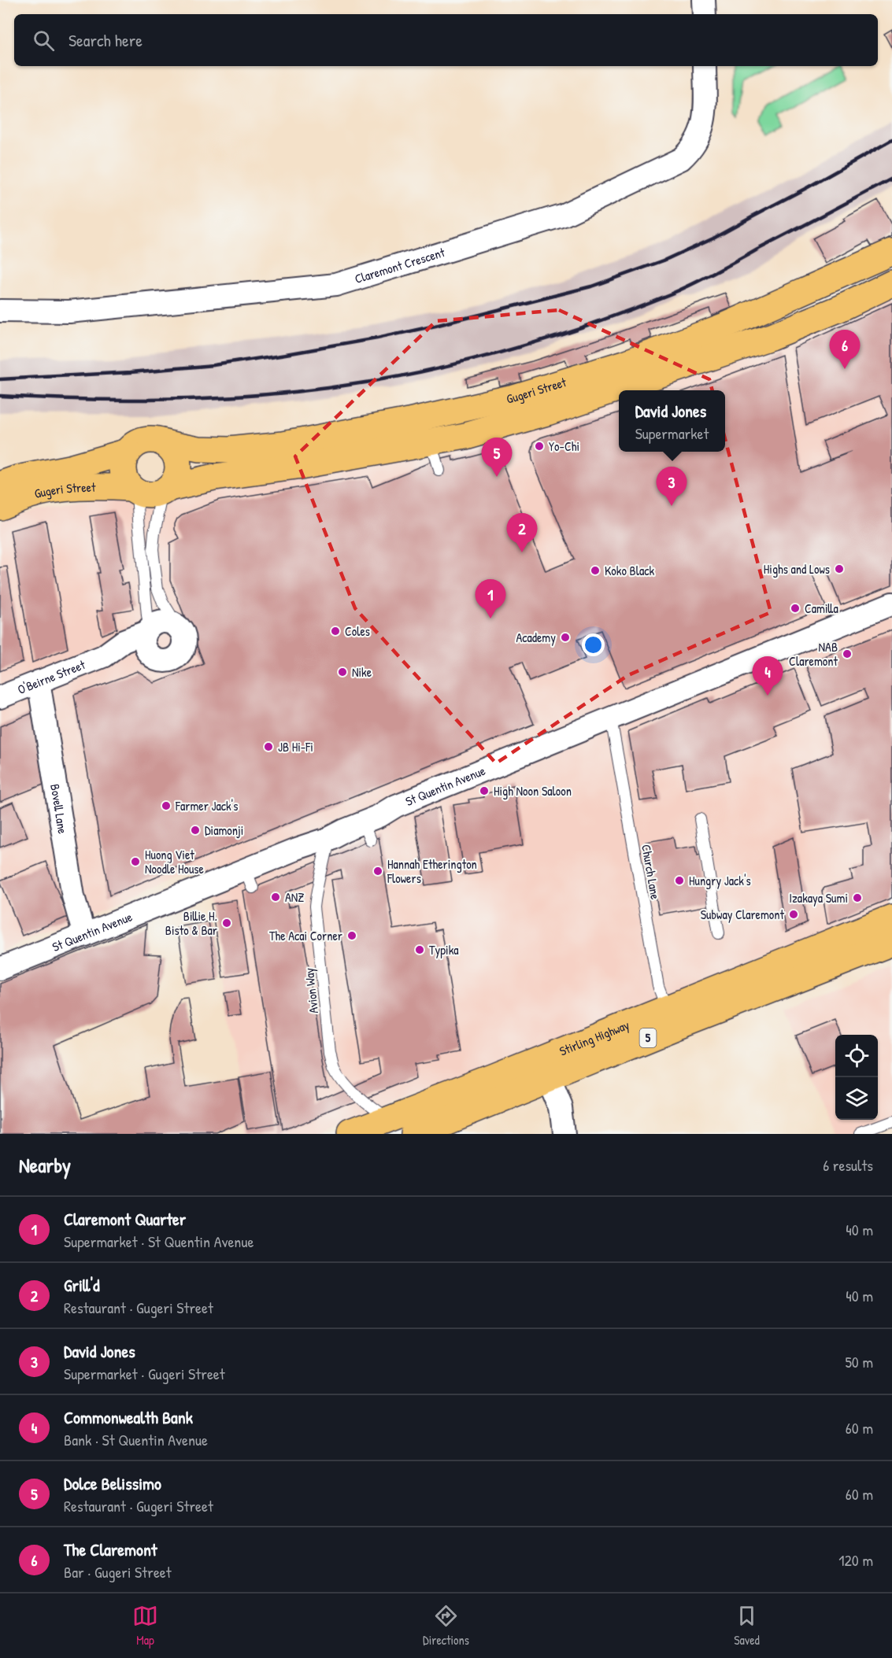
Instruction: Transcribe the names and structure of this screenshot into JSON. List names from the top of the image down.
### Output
{
  "streets": {
    "main road": ["Gugeri Street", "Stirling Highway", "5"],
    "street": [
      "Claremont Crescent",
      "O'Beirne Street",
      "St Quentin Avenue",
      "Bovell Lane"
    ],
    "lane": ["Church Lane", "Avion Way"]
  },
  "crossings": [
    ["O'Beirne Street", "Bovell Lane"],
    ["St Quentin Avenue", "Bovell Lane"],
    ["St Quentin Avenue", "Church Lane"],
    ["St Quentin Avenue", "Avion Way"],
    ["Church Lane", "Stirling Highway"],
    ["Avion Way", "Stirling Highway"]
  ],
  "places": [
    "Yo-Chi",
    "Highs and Lows",
    "Koko Black",
    "Camilla",
    "Coles",
    "Academy",
    "NAB Claremont",
    "Nike",
    "JB Hi-Fi",
    "High Noon Saloon",
    "Farmer Jack's",
    "Diamonji",
    "Huong Viet Noodle House",
    "Hannah Etherington Flowers",
    "Hungry Jack's",
    "ANZ",
    "Izakaya Sumi",
    "Subway Claremont",
    "Billie H. Bisto & Bar",
    "The Acai Corner",
    "Typika"
  ],
  "page": {
    "search": "Search here",
    "pins": [
      "6",
      "5",
      "3",
      "2",
      "1",
      "4"
    ],
    "popup": ["David Jones", "Supermarket"],
    "heading": ["Nearby", "6 results"],
    "list": [
      {
        "mark": "1",
        "name": "Claremont Quarter",
        "note": "Supermarket · St Quentin Avenue",
        "value": "40 m"
      },
      {
        "mark": "2",
        "name": "Grill'd",
        "note": "Restaurant · Gugeri Street",
        "value": "40 m"
      },
      {
        "mark": "3",
        "name": "David Jones",
        "note": "Supermarket · Gugeri Street",
        "value": "50 m"
      },
      {
        "mark": "4",
        "name": "Commonwealth Bank",
        "note": "Bank · St Quentin Avenue",
        "value": "60 m"
      },
      {
        "mark": "5",
        "name": "Dolce Belissimo",
        "note": "Restaurant · Gugeri Street",
        "value": "60 m"
      },
      {
        "mark": "6",
        "name": "The Claremont",
        "note": "Bar · Gugeri Street",
        "value": "120 m"
      }
    ],
    "nav": ["Map", "Directions", "Saved"]
  }
}
